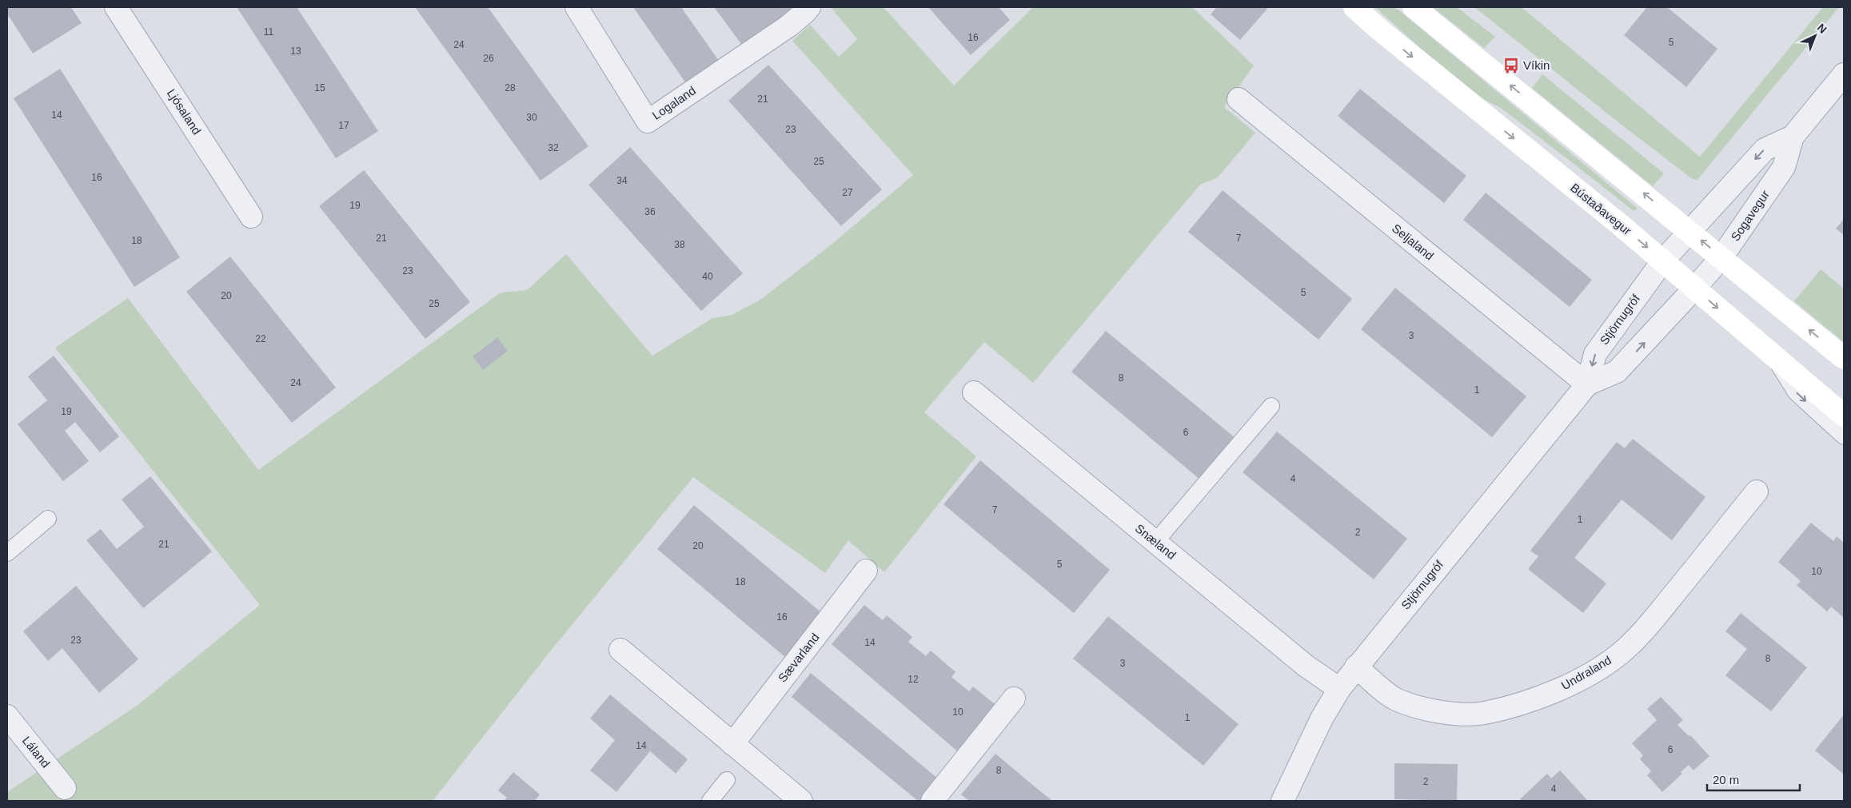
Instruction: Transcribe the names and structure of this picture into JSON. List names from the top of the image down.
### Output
{
  "streets": {
    "main road": ["Bústaðavegur"],
    "street": [
      "Logaland",
      "Ljósaland",
      "Sogavegur",
      "Seljaland",
      "Stjörnugróf",
      "Snæland",
      "Sævarland",
      "Undraland",
      "Láland"
    ]
  },
  "crossings": [
    ["Bústaðavegur", "Sogavegur"],
    ["Bústaðavegur", "Stjörnugróf"],
    ["Sogavegur", "Stjörnugróf"],
    ["Seljaland", "Stjörnugróf"],
    ["Stjörnugróf", "Snæland"],
    ["Stjörnugróf", "Undraland"]
  ],
  "places": {
    "bus stop": ["Víkin"]
  },
  "house_numbers": [
    "11",
    "16",
    "5",
    "24",
    "13",
    "26",
    "15",
    "28",
    "21",
    "14",
    "30",
    "17",
    "23",
    "32",
    "25",
    "16",
    "34",
    "27",
    "19",
    "36",
    "21",
    "7",
    "18",
    "38",
    "23",
    "40",
    "5",
    "20",
    "25",
    "3",
    "22",
    "8",
    "24",
    "1",
    "19",
    "6",
    "4",
    "7",
    "1",
    "2",
    "21",
    "20",
    "5",
    "10",
    "18",
    "16",
    "23",
    "14",
    "8",
    "3",
    "12",
    "10",
    "1",
    "14",
    "6",
    "8",
    "2",
    "4"
  ],
  "scale_bar": "20 m",
  "north": "top right"
}
